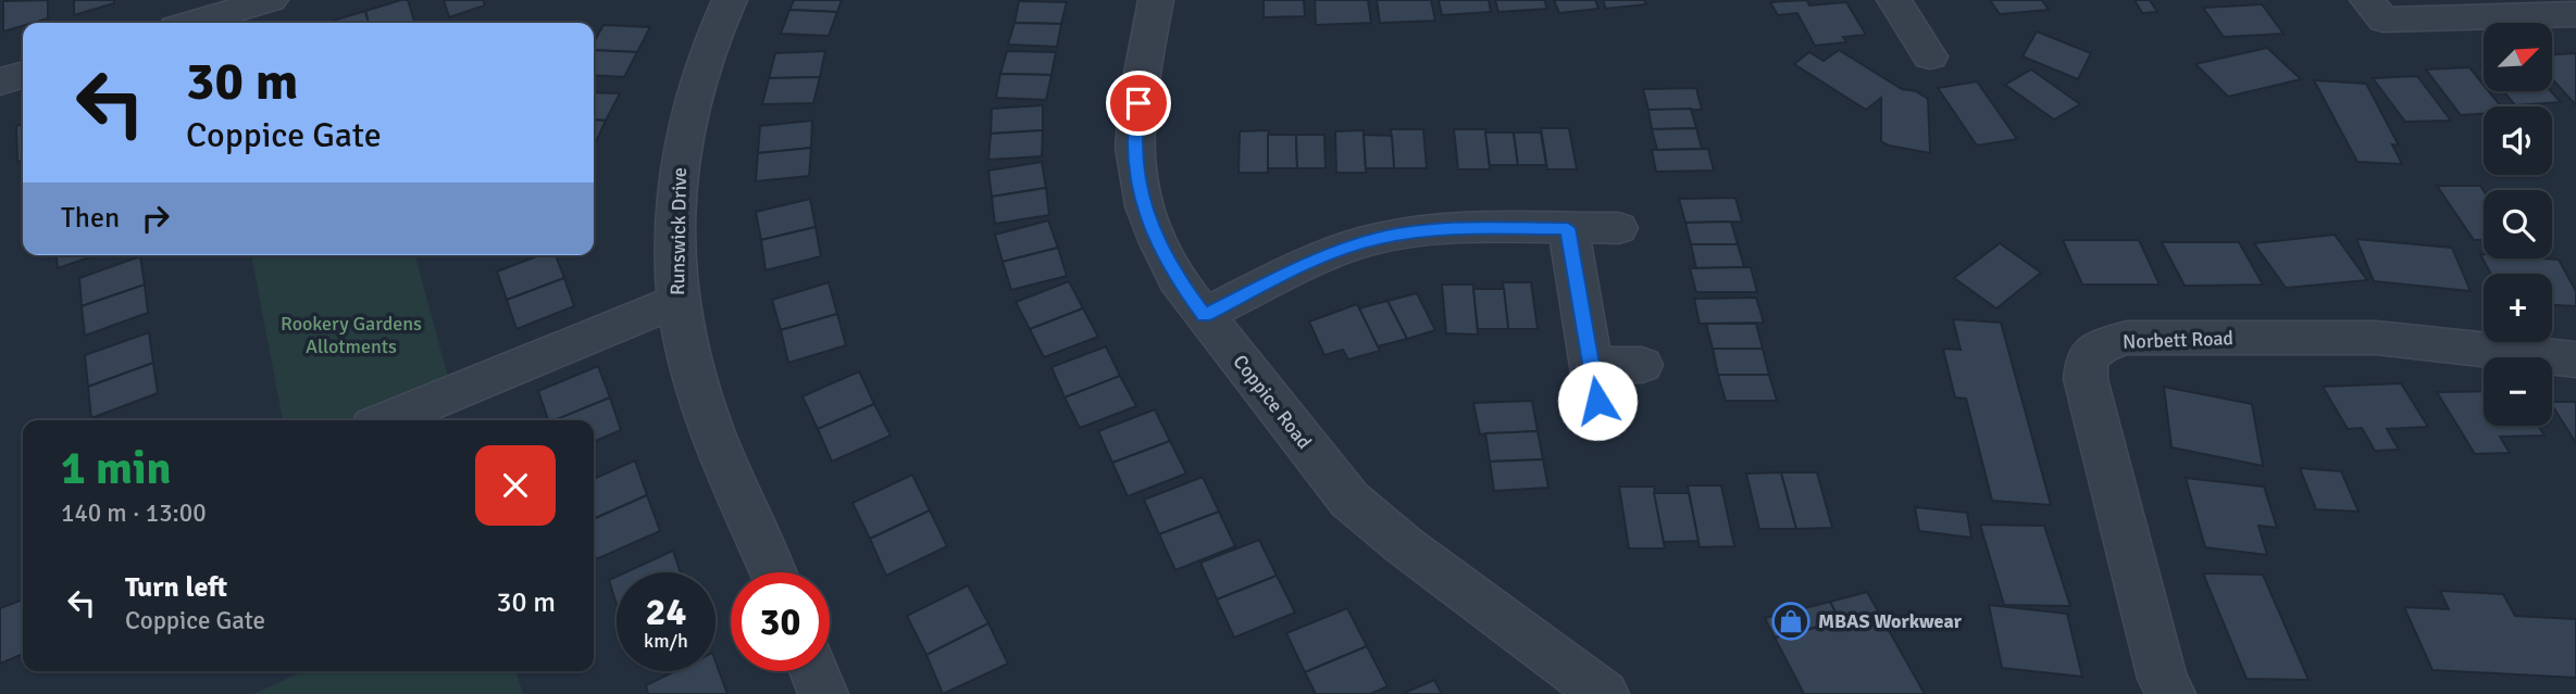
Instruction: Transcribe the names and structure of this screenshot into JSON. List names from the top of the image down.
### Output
{
  "streets": {
    "street": ["Runswick Drive", "Norbett Road", "Coppice Road"]
  },
  "parks": ["Rookery Gardens Allotments"],
  "places": {
    "shop": ["MBAS Workwear"]
  },
  "north": "top right",
  "page": {
    "map_buttons": ["+", "−"],
    "turn": ["30 m", "Coppice Gate"],
    "then": "Then",
    "heading": ["1 min", "140 m · 13:00"],
    "list": [
      {
        "name": "Turn left",
        "note": "Coppice Gate",
        "value": "30 m"
      }
    ],
    "speed": "24 km/h",
    "limit": "30"
  }
}
